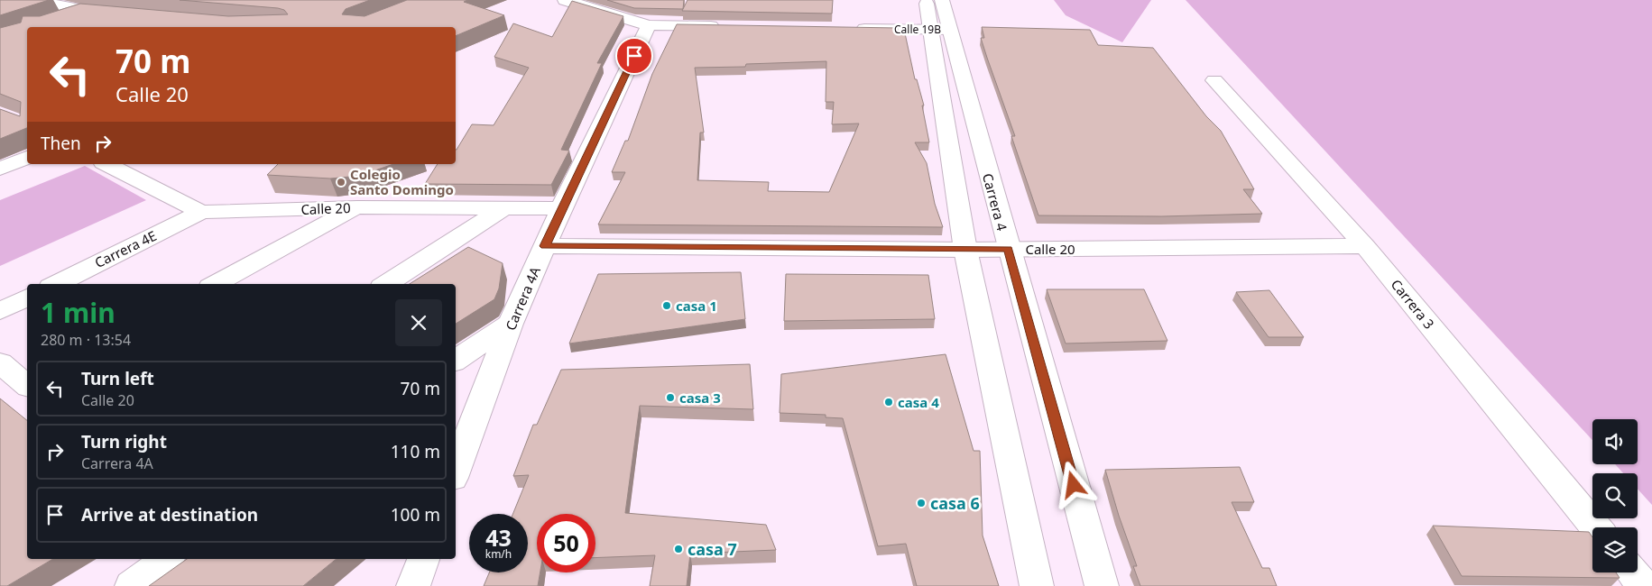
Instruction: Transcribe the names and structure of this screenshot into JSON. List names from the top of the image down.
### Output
{
  "streets": {
    "street": [
      "Calle 19B",
      "Carrera 4",
      "Calle 20",
      "Carrera 4E",
      "Carrera 4A",
      "Carrera 3"
    ]
  },
  "crossings": [
    ["Calle 19B", "Carrera 4"],
    ["Carrera 4", "Calle 20"],
    ["Calle 20", "Carrera 4E"],
    ["Calle 20", "Carrera 4A"],
    ["Calle 20", "Carrera 3"]
  ],
  "places": [
    "Colegio Santo Domingo",
    "casa 1",
    "casa 3",
    "casa 4",
    "casa 6",
    "casa 7"
  ],
  "page": {
    "turn": ["70 m", "Calle 20"],
    "then": "Then",
    "heading": ["1 min", "280 m · 13:54"],
    "list": [
      {
        "name": "Turn left",
        "note": "Calle 20",
        "value": "70 m"
      },
      {
        "name": "Turn right",
        "note": "Carrera 4A",
        "value": "110 m"
      },
      {
        "name": "Arrive at destination",
        "value": "100 m"
      }
    ],
    "speed": "43 km/h",
    "limit": "50"
  }
}
